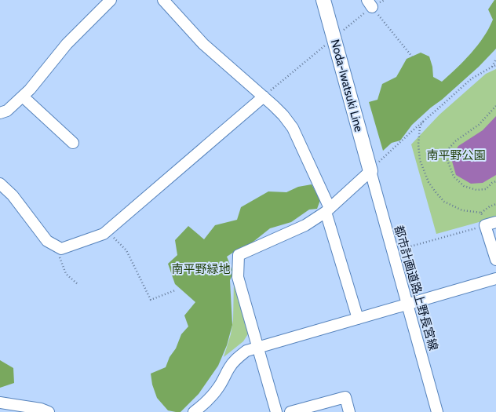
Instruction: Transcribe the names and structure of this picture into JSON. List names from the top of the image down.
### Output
{
  "streets": {
    "main road": ["Noda-Iwatsuki Line"],
    "street": ["都市計画道路上野長宮線"]
  },
  "crossings": [
    ["Noda-Iwatsuki Line", "都市計画道路上野長宮線"]
  ],
  "parks": ["南平野公園", "南平野緑地"]
}
